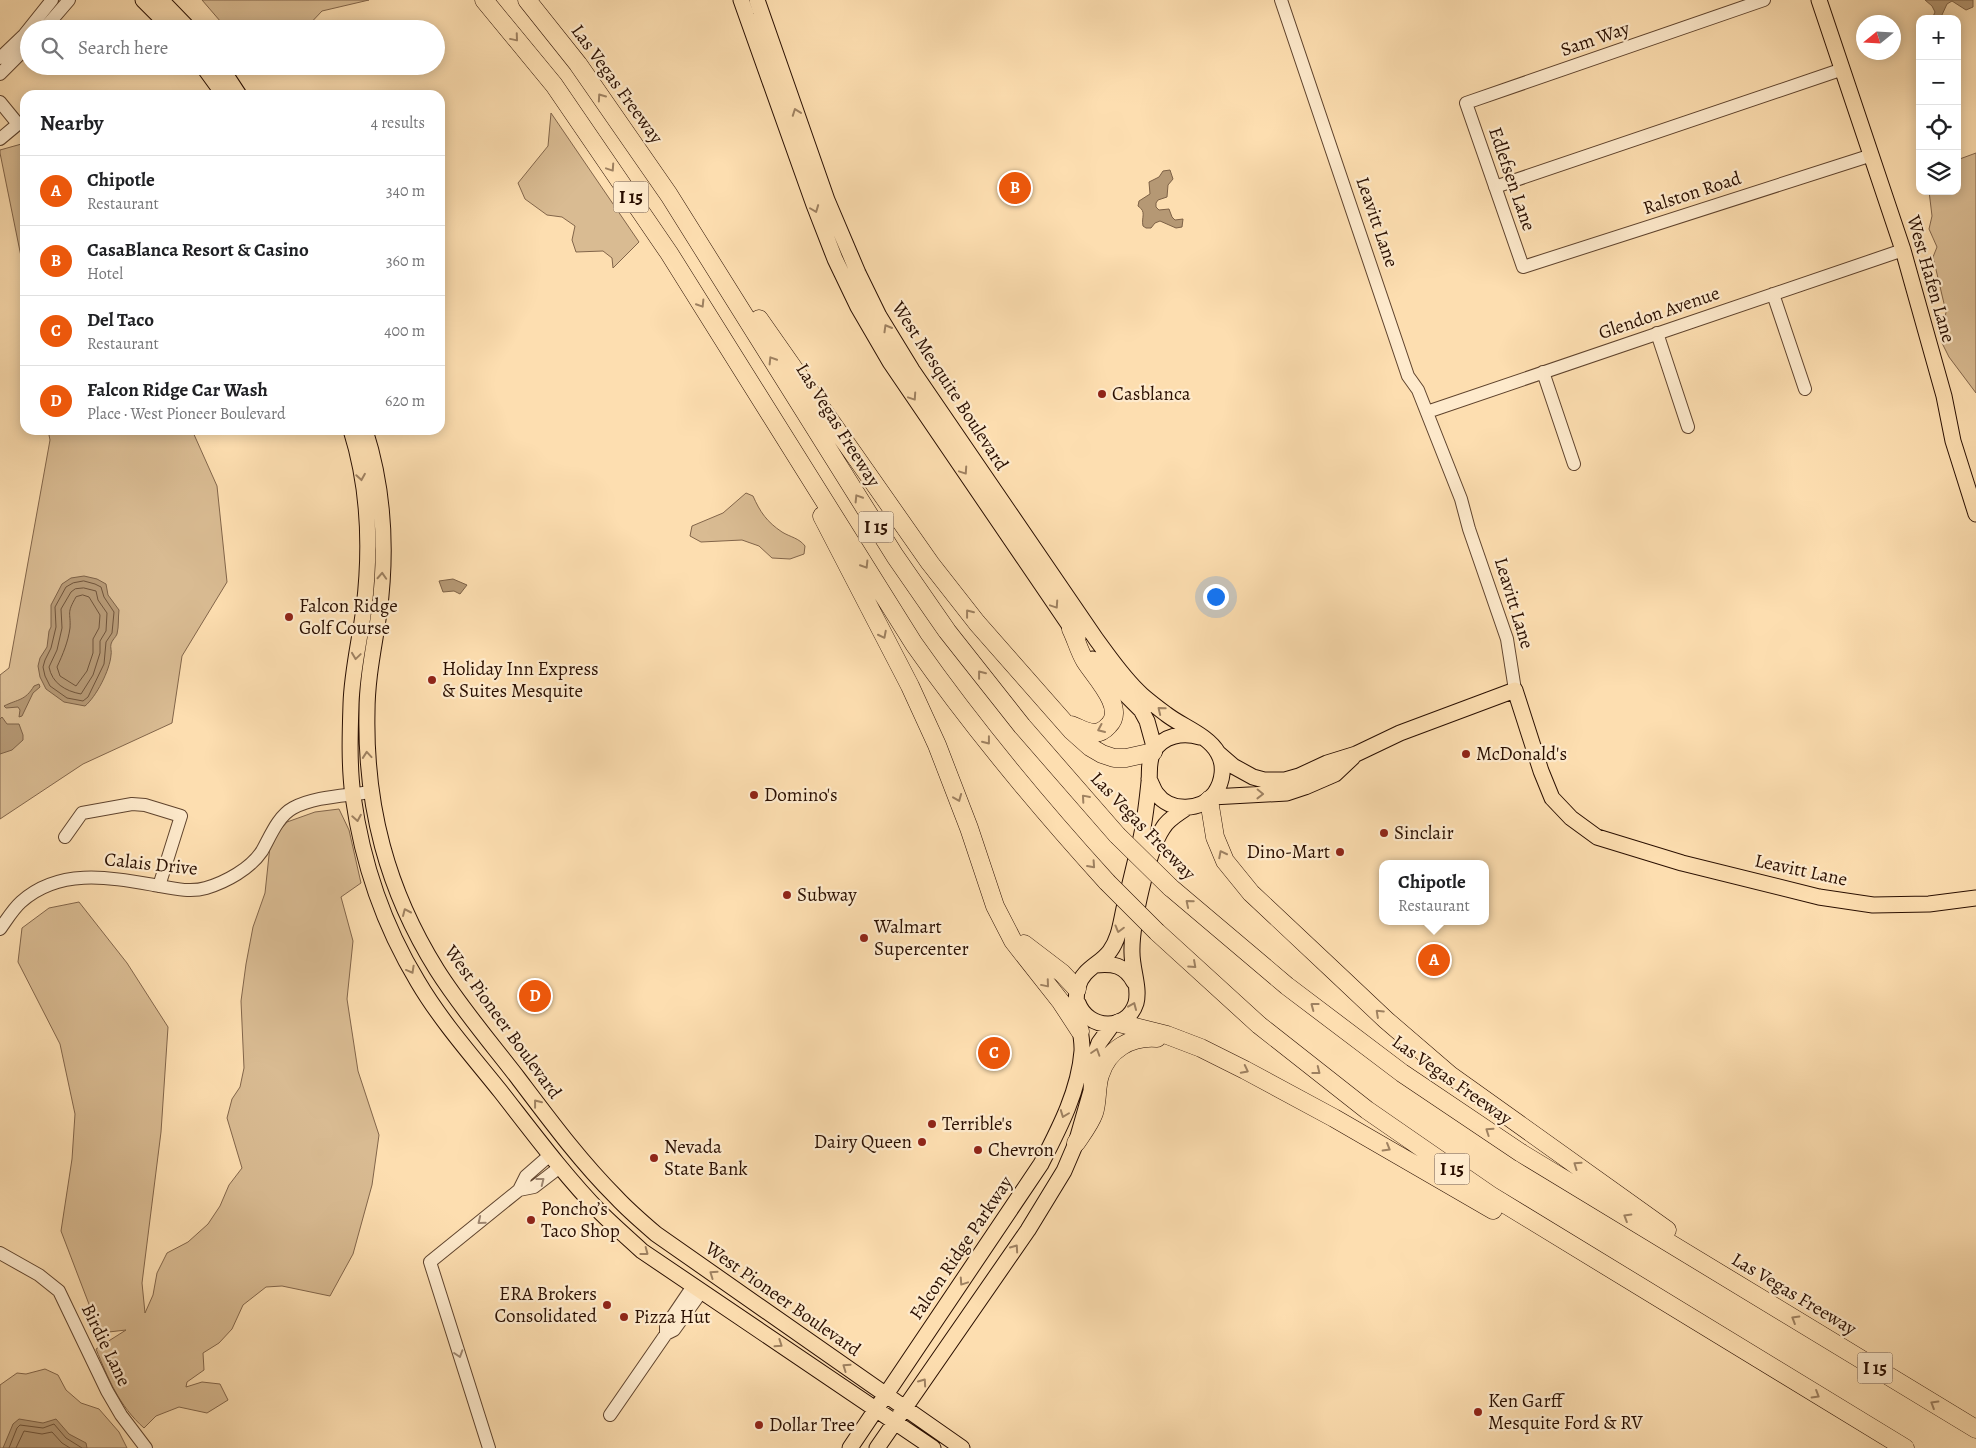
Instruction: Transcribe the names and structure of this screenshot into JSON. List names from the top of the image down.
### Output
{
  "streets": {
    "highway": ["Las Vegas Freeway", "I 15"],
    "main road": [
      "Leavitt Lane",
      "West Hafen Lane",
      "West Mesquite Boulevard",
      "West Pioneer Boulevard",
      "Falcon Ridge Parkway"
    ],
    "street": [
      "Sam Way",
      "Edlefsen Lane",
      "Ralston Road",
      "Glendon Avenue",
      "Calais Drive",
      "Birdie Lane"
    ]
  },
  "crossings": [
    ["Sam Way", "Edlefsen Lane"],
    ["Edlefsen Lane", "Ralston Road"],
    ["Ralston Road", "West Hafen Lane"],
    ["Leavitt Lane", "Glendon Avenue"],
    ["West Hafen Lane", "Glendon Avenue"],
    ["Calais Drive", "West Pioneer Boulevard"],
    ["West Pioneer Boulevard", "Falcon Ridge Parkway"]
  ],
  "places": [
    "Casblanca",
    "Falcon Ridge Golf Course",
    "Holiday Inn Express & Suites Mesquite",
    "McDonald's",
    "Domino's",
    "Sinclair",
    "Dino-Mart",
    "Subway",
    "Walmart Supercenter",
    "Terrible's",
    "Dairy Queen",
    "Chevron",
    "Nevada State Bank",
    "Poncho’s Taco Shop",
    "ERA Brokers Consolidated",
    "Pizza Hut",
    "Ken Garff Mesquite Ford & RV",
    "Dollar Tree"
  ],
  "north": "left",
  "page": {
    "map_buttons": ["+", "−"],
    "search": "Search here",
    "heading": ["Nearby", "4 results"],
    "list": [
      {
        "mark": "A",
        "name": "Chipotle",
        "note": "Restaurant",
        "value": "340 m"
      },
      {
        "mark": "B",
        "name": "CasaBlanca Resort & Casino",
        "note": "Hotel",
        "value": "360 m"
      },
      {
        "mark": "C",
        "name": "Del Taco",
        "note": "Restaurant",
        "value": "400 m"
      },
      {
        "mark": "D",
        "name": "Falcon Ridge Car Wash",
        "note": "Place · West Pioneer Boulevard",
        "value": "620 m"
      }
    ],
    "pins": [
      "B",
      "A",
      "D",
      "C"
    ],
    "popup": ["Chipotle", "Restaurant"]
  }
}
